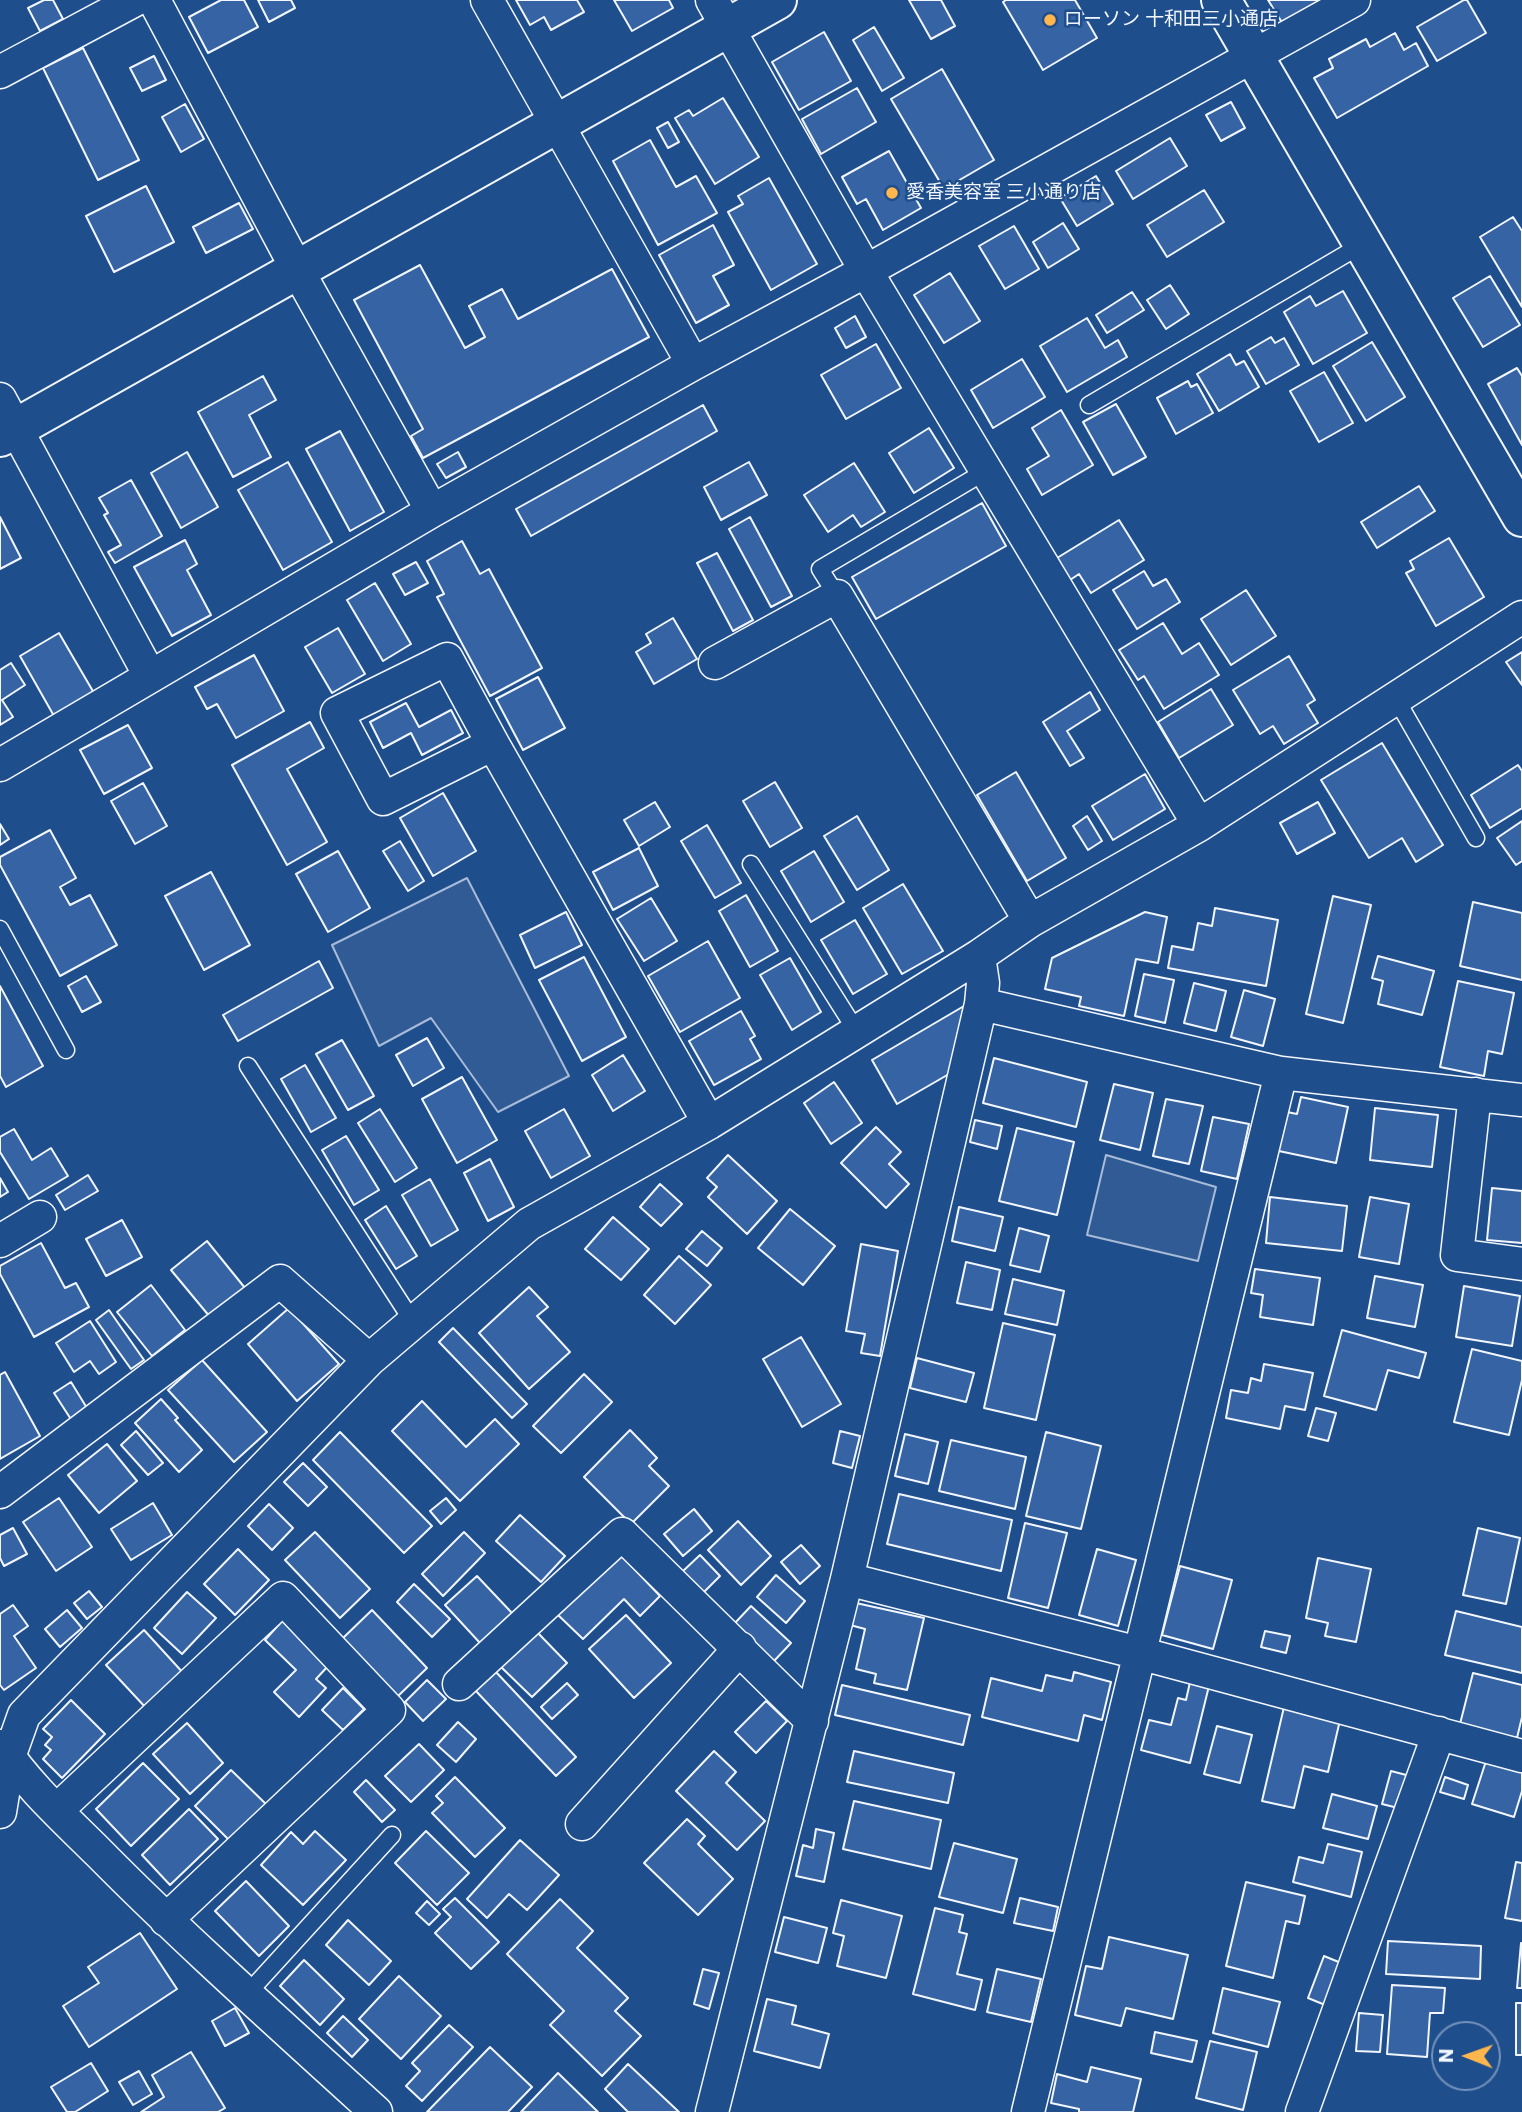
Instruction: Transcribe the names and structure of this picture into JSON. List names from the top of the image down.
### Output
{
  "places": ["ローソン 十和田三小通店", "愛香美容室 三小通り店"],
  "north": "left"
}
